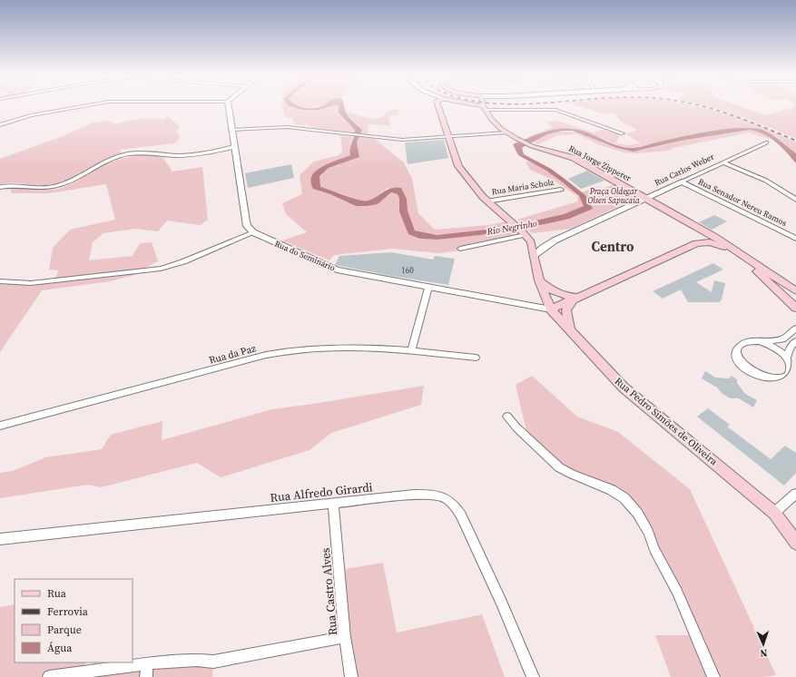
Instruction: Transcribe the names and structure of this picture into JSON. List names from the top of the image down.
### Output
{
  "streets": {
    "main road": ["Rua Jorge Zipperer", "Rua Pedro Simões de Oliveira"],
    "street": [
      "Rua Carlos Weber",
      "Rua Maria Scholz",
      "Rua Senador Nereu Ramos",
      "Rua do Seminário",
      "Rua da Paz",
      "Rua Alfredo Girardi",
      "Rua Castro Alves"
    ]
  },
  "crossings": [
    ["Rua Jorge Zipperer", "Rua Carlos Weber"],
    ["Rua Carlos Weber", "Rua Senador Nereu Ramos"],
    ["Rua Carlos Weber", "Rua Pedro Simões de Oliveira"],
    ["Rua do Seminário", "Rua Pedro Simões de Oliveira"],
    ["Rua Alfredo Girardi", "Rua Castro Alves"]
  ],
  "districts": ["Centro"],
  "water": ["Rio Negrinho"],
  "parks": ["Praça Oldegar Olsen Sapucaia"],
  "house_numbers": ["160"],
  "legend": [
    "Rua",
    "Ferrovia",
    "Parque",
    "Água"
  ],
  "north": "bottom"
}
